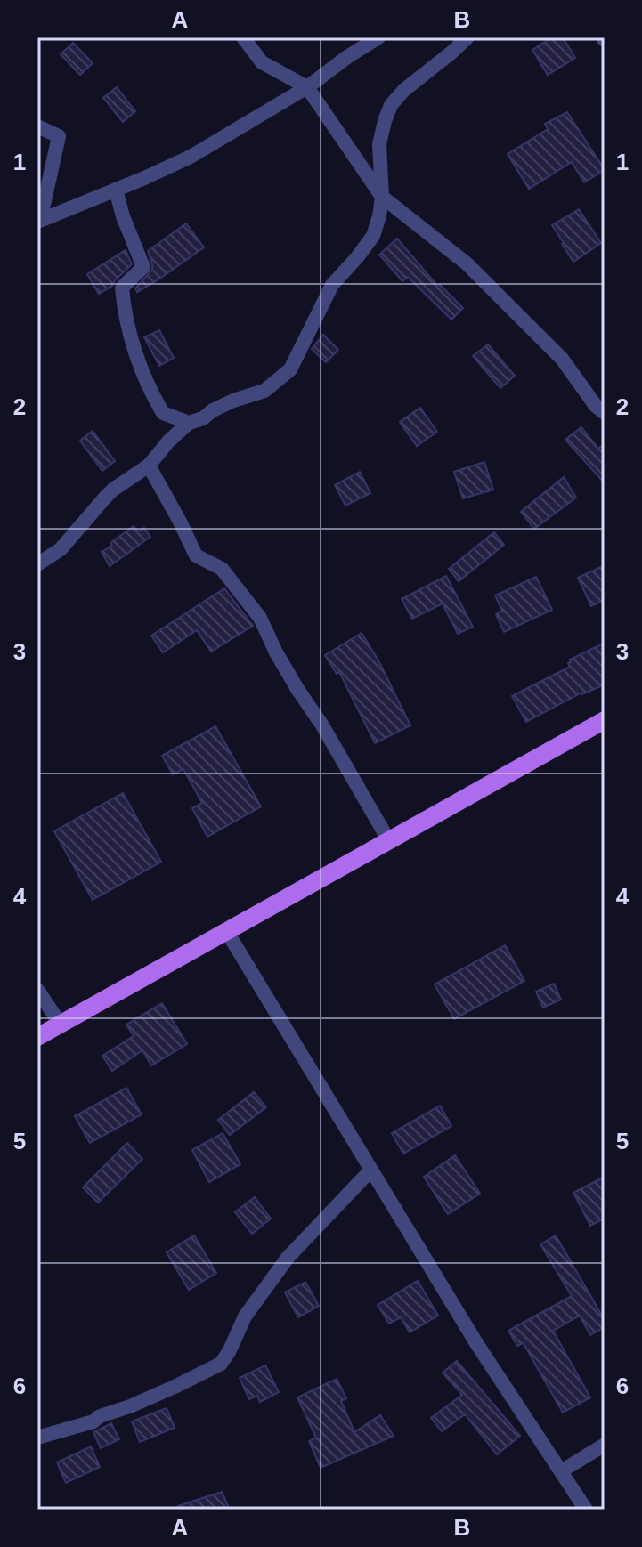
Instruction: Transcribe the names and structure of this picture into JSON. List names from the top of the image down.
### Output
{
  "grid": {
    "columns": ["A", "B"],
    "rows": [
      "1",
      "2",
      "3",
      "4",
      "5",
      "6"
    ]
  }
}
